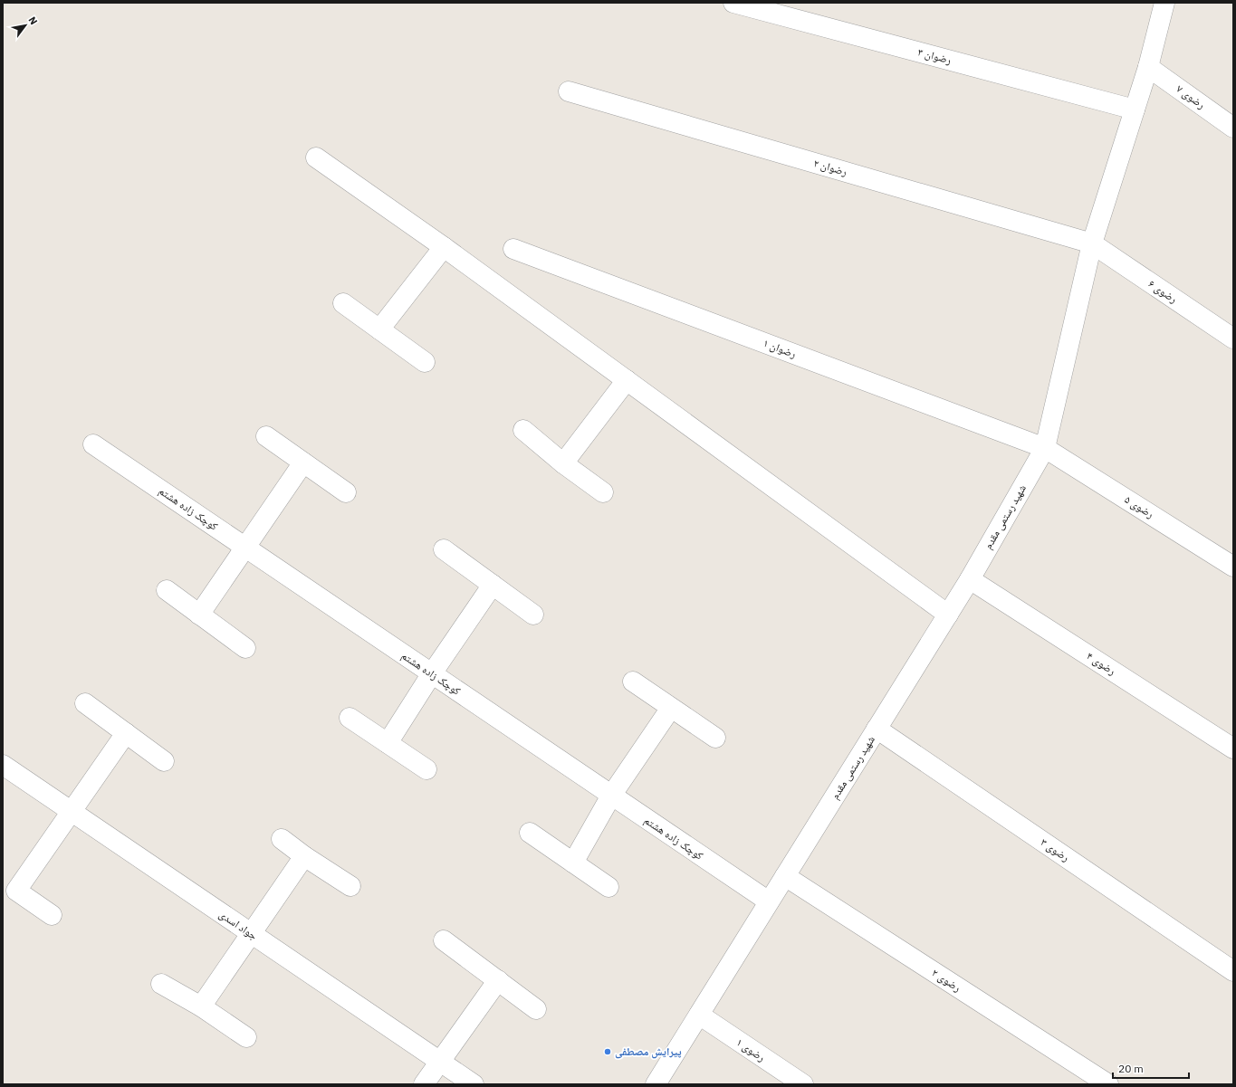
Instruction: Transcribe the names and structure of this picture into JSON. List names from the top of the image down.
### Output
{
  "streets": {
    "street": [
      "رضوان ۳",
      "رضوی ۷",
      "رضوان ۲",
      "رضوی ۶",
      "رضوان ۱",
      "رضوی ۵",
      "کوچک زاده هشتم",
      "شهید رستمی مقدم",
      "رضوی ۴",
      "رضوی ۳",
      "جواد اسدی",
      "رضوی ۲",
      "رضوی ۱"
    ]
  },
  "crossings": [
    ["رضوان ۳", "شهید رستمی مقدم"],
    ["رضوی ۷", "شهید رستمی مقدم"],
    ["رضوان ۲", "رضوی ۶"],
    ["رضوان ۲", "شهید رستمی مقدم"],
    ["رضوی ۶", "شهید رستمی مقدم"],
    ["رضوان ۱", "رضوی ۵"],
    ["رضوان ۱", "شهید رستمی مقدم"],
    ["رضوی ۵", "شهید رستمی مقدم"],
    ["کوچک زاده هشتم", "شهید رستمی مقدم"],
    ["شهید رستمی مقدم", "رضوی ۴"],
    ["شهید رستمی مقدم", "رضوی ۳"],
    ["شهید رستمی مقدم", "رضوی ۲"],
    ["شهید رستمی مقدم", "رضوی ۱"]
  ],
  "places": ["پیرایش مصطفی"],
  "scale_bar": "20 m",
  "north": "top right"
}
